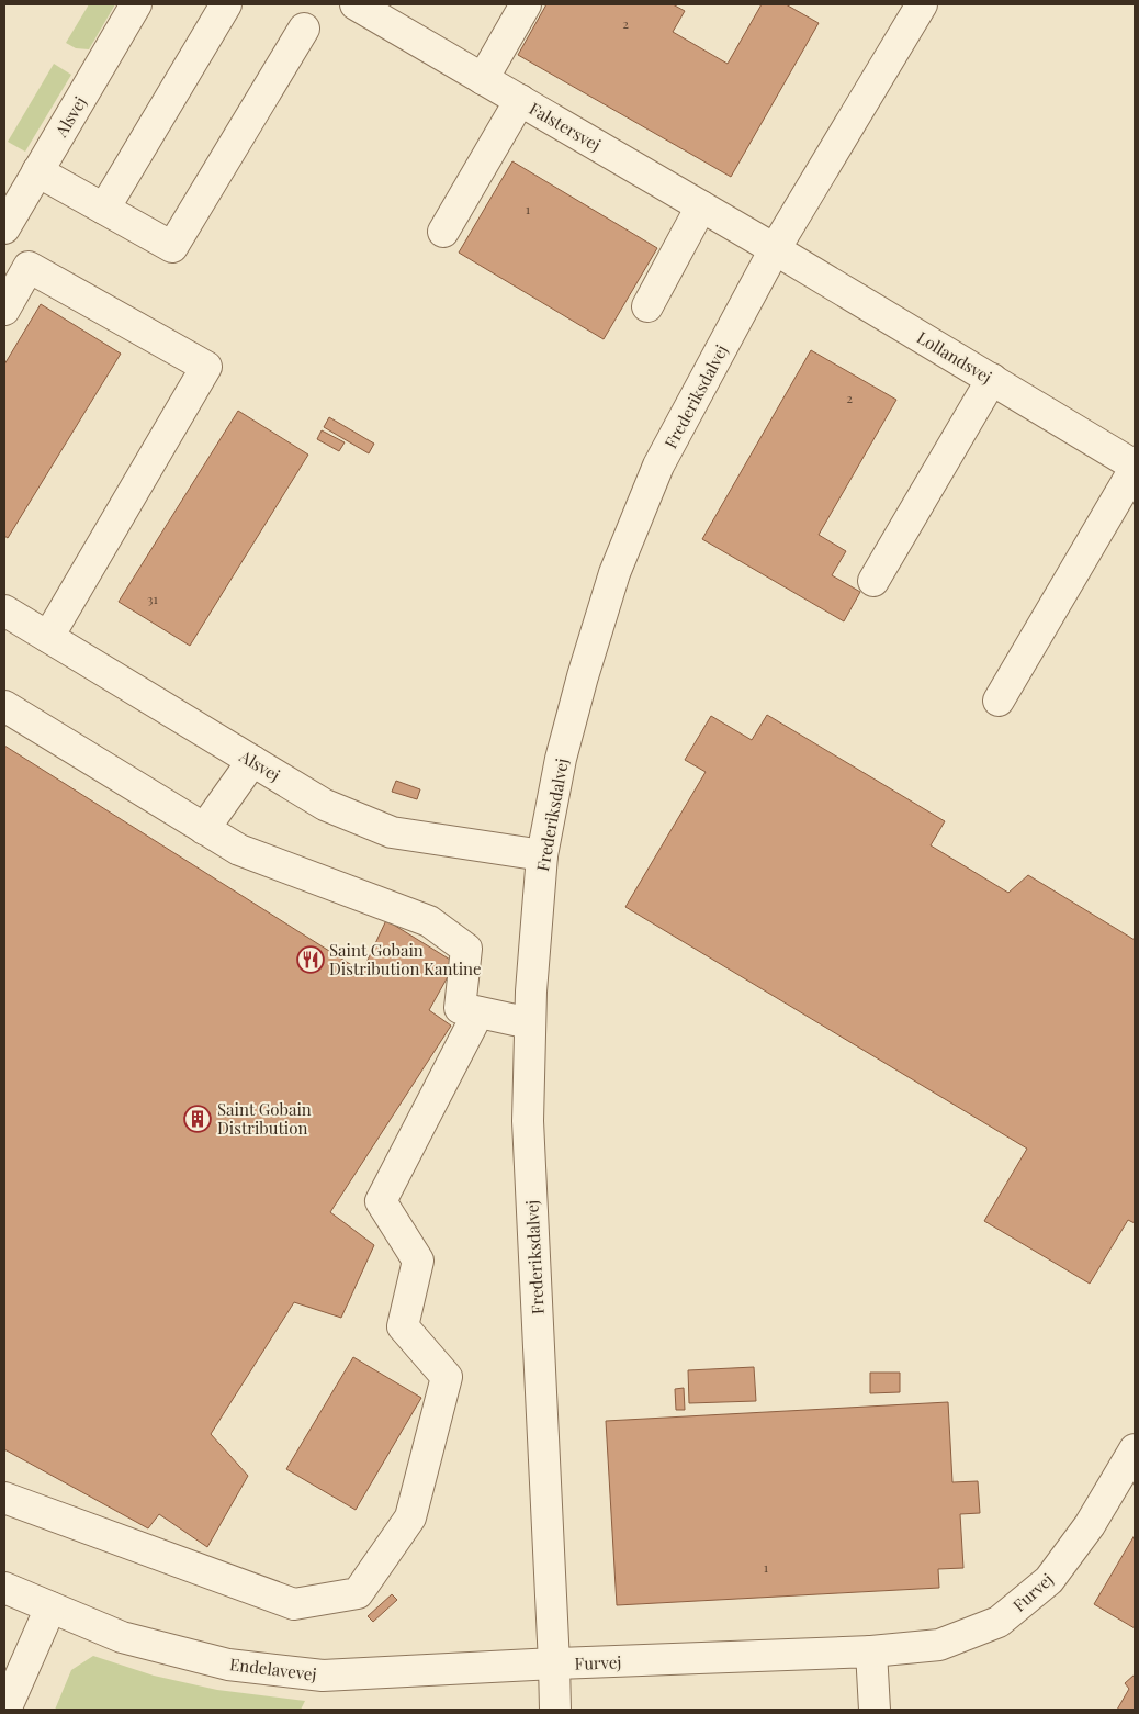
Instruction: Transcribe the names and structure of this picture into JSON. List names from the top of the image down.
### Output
{
  "streets": {
    "street": [
      "Alsvej",
      "Falstersvej",
      "Lollandsvej",
      "Frederiksdalvej",
      "Furvej",
      "Endelavevej"
    ]
  },
  "crossings": [
    ["Alsvej", "Frederiksdalvej"],
    ["Falstersvej", "Lollandsvej"],
    ["Falstersvej", "Frederiksdalvej"],
    ["Lollandsvej", "Frederiksdalvej"],
    ["Frederiksdalvej", "Furvej"],
    ["Frederiksdalvej", "Endelavevej"],
    ["Furvej", "Endelavevej"]
  ],
  "places": {
    "restaurant": ["Saint Gobain Distribution Kantine"],
    "building": ["Saint Gobain Distribution"]
  },
  "house_numbers": [
    "2",
    "1",
    "2",
    "31",
    "1"
  ]
}
